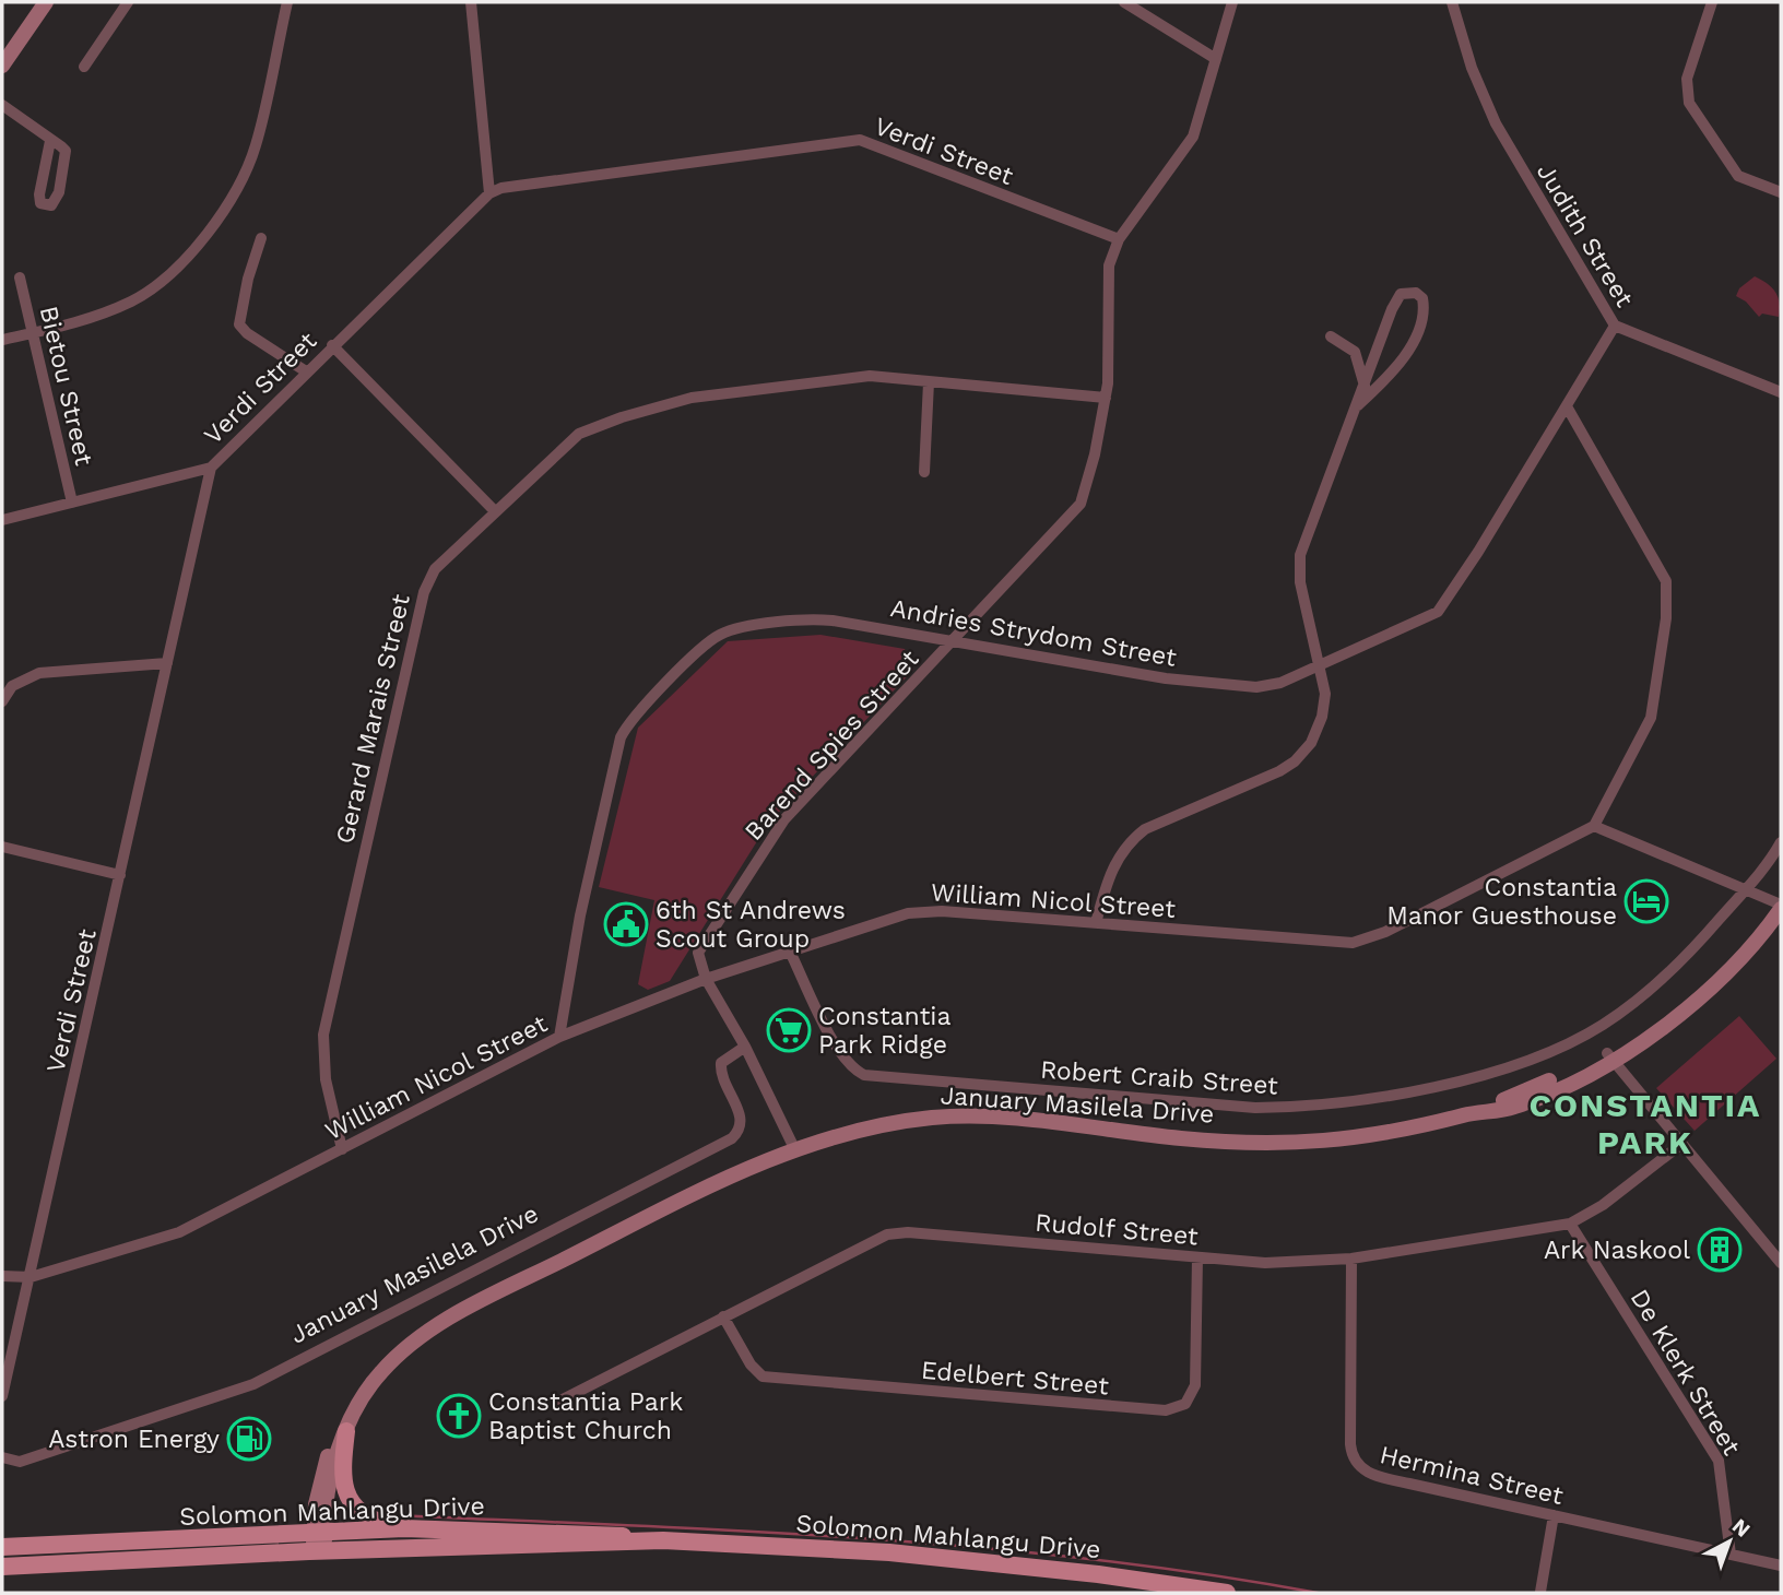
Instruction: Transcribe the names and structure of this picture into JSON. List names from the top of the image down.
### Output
{
  "streets": {
    "main road": ["January Masilela Drive", "Solomon Mahlangu Drive"],
    "street": [
      "Verdi Street",
      "Judith Street",
      "Bietou Street",
      "Andries Strydom Street",
      "Gerard Marais Street",
      "Barend Spies Street",
      "William Nicol Street",
      "Robert Craib Street",
      "Rudolf Street",
      "De Klerk Street",
      "Edelbert Street",
      "Hermina Street"
    ]
  },
  "crossings": [
    ["Verdi Street", "Barend Spies Street"],
    ["Verdi Street", "William Nicol Street"],
    ["Judith Street", "Andries Strydom Street"],
    ["Andries Strydom Street", "Barend Spies Street"],
    ["Andries Strydom Street", "William Nicol Street"],
    ["Gerard Marais Street", "Barend Spies Street"],
    ["Gerard Marais Street", "William Nicol Street"],
    ["Barend Spies Street", "William Nicol Street"],
    ["William Nicol Street", "Robert Craib Street"],
    ["January Masilela Drive", "Solomon Mahlangu Drive"],
    ["Rudolf Street", "De Klerk Street"],
    ["Rudolf Street", "Edelbert Street"],
    ["Rudolf Street", "Hermina Street"],
    ["De Klerk Street", "Hermina Street"]
  ],
  "districts": ["CONSTANTIA PARK"],
  "places": {
    "hotel": ["Constantia Manor Guesthouse"],
    "public building": ["6th St Andrews Scout Group"],
    "supermarket": ["Constantia Park Ridge"],
    "building": ["Ark Naskool"],
    "church": ["Constantia Park Baptist Church"],
    "fuel station": ["Astron Energy"]
  },
  "north": "top right"
}
